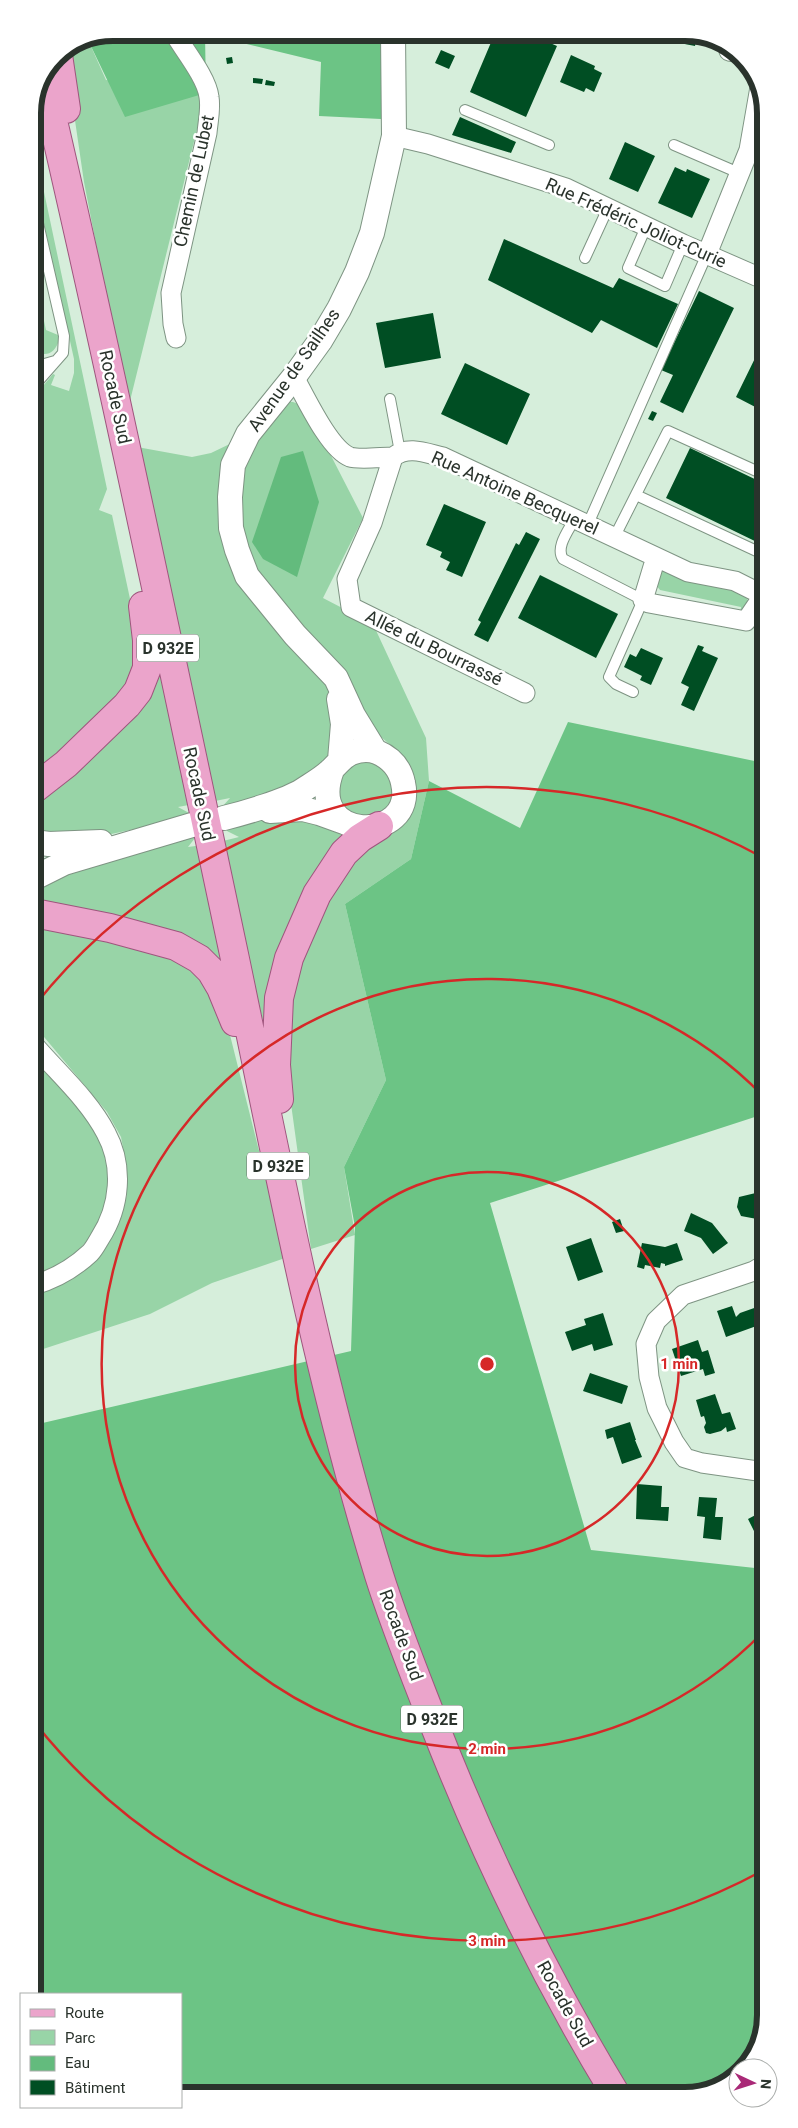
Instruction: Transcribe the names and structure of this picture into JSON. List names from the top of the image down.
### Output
{
  "streets": {
    "main road": ["Rocade Sud", "D 932E"],
    "street": [
      "Chemin de Lubet",
      "Rue Frédéric Joliot-Curie",
      "Avenue de Sailhes",
      "Rue Antoine Becquerel",
      "Allée du Bourrassé"
    ]
  },
  "crossings": [
    ["Rue Frédéric Joliot-Curie", "Avenue de Sailhes"],
    ["Avenue de Sailhes", "Rue Antoine Becquerel"],
    ["Rue Antoine Becquerel", "Allée du Bourrassé"]
  ],
  "legend": [
    "Route",
    "Parc",
    "Eau",
    "Bâtiment"
  ],
  "north": "right",
  "rings": ["1 min", "2 min", "3 min"]
}
